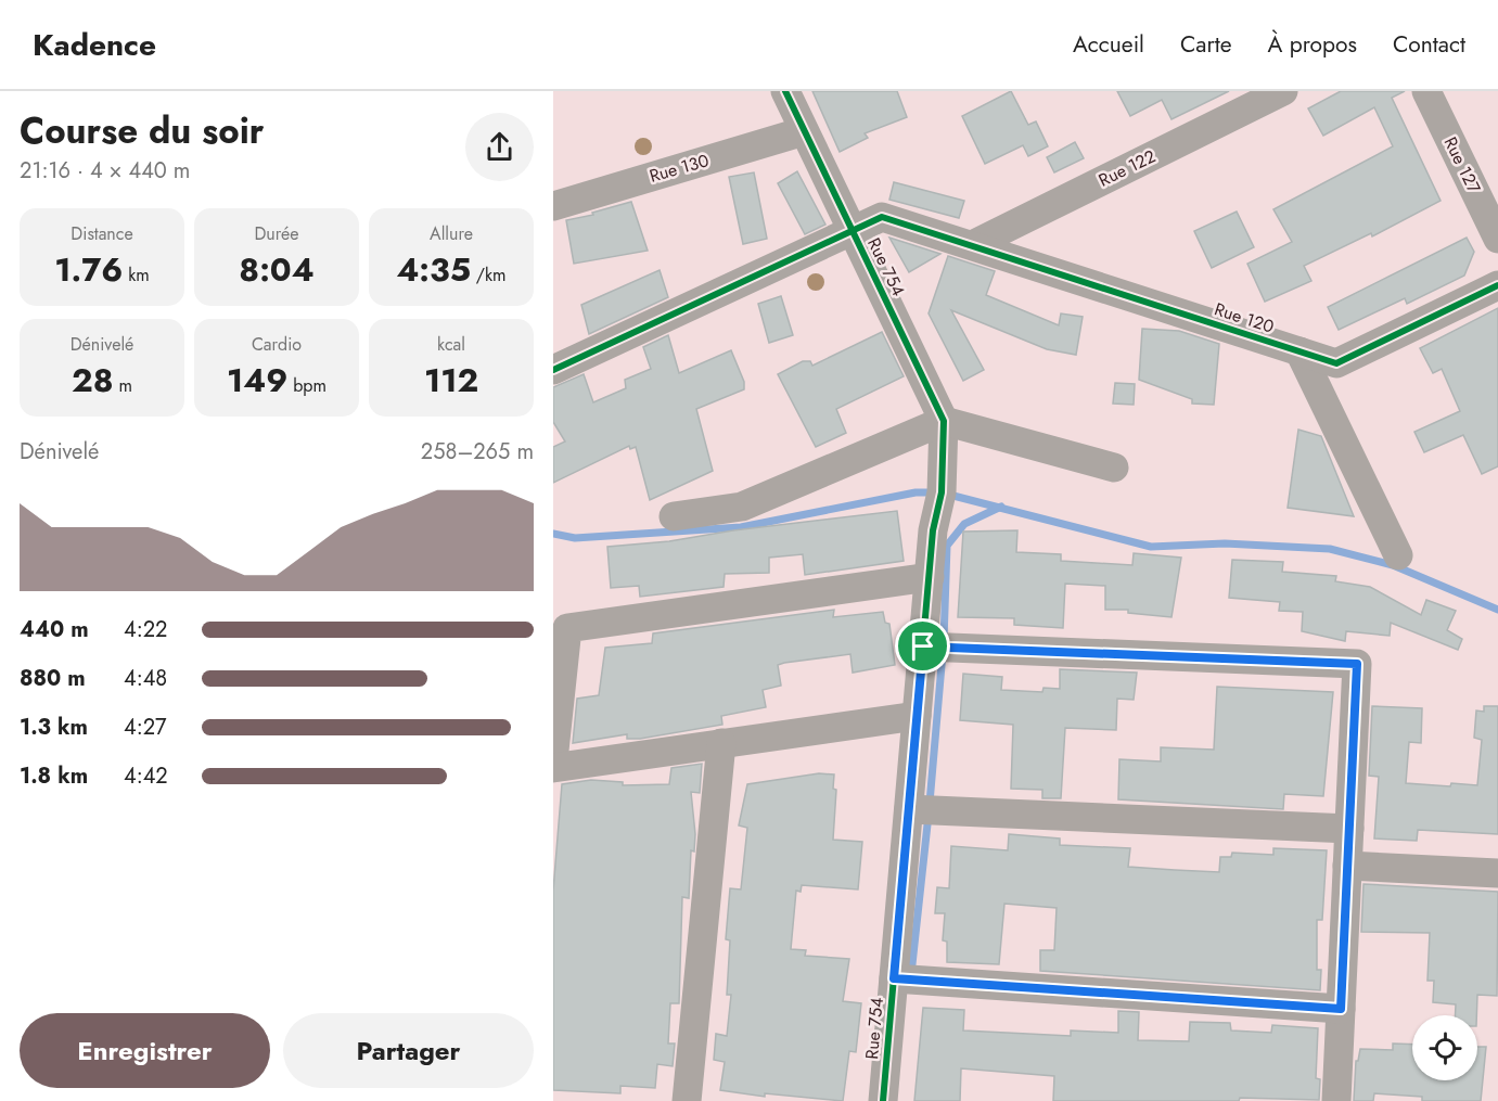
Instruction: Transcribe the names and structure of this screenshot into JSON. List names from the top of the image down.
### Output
{
  "streets": {
    "street": [
      "Rue 127",
      "Rue 130",
      "Rue 122",
      "Rue 754",
      "Rue 120"
    ]
  },
  "crossings": [
    ["Rue 130", "Rue 754"],
    ["Rue 122", "Rue 120"],
    ["Rue 754", "Rue 120"]
  ],
  "page": {
    "header": "Kadence",
    "nav": [
      "Accueil",
      "Carte",
      "À propos",
      "Contact"
    ],
    "heading": ["Course du soir", "21:16 · 4 × 440 m"],
    "stats": [
      ["Distance", "1.76 km"],
      ["Durée", "8:04"],
      ["Allure", "4:35 /km"],
      ["Dénivelé", "28 m"],
      ["Cardio", "149 bpm"],
      ["kcal", "112"]
    ],
    "chart": ["Dénivelé", "258–265 m"],
    "list": [
      {
        "name": "440 m",
        "note": "4:22"
      },
      {
        "name": "880 m",
        "note": "4:48"
      },
      {
        "name": "1.3 km",
        "note": "4:27"
      },
      {
        "name": "1.8 km",
        "note": "4:42"
      }
    ],
    "buttons": ["Enregistrer", "Partager"]
  }
}
